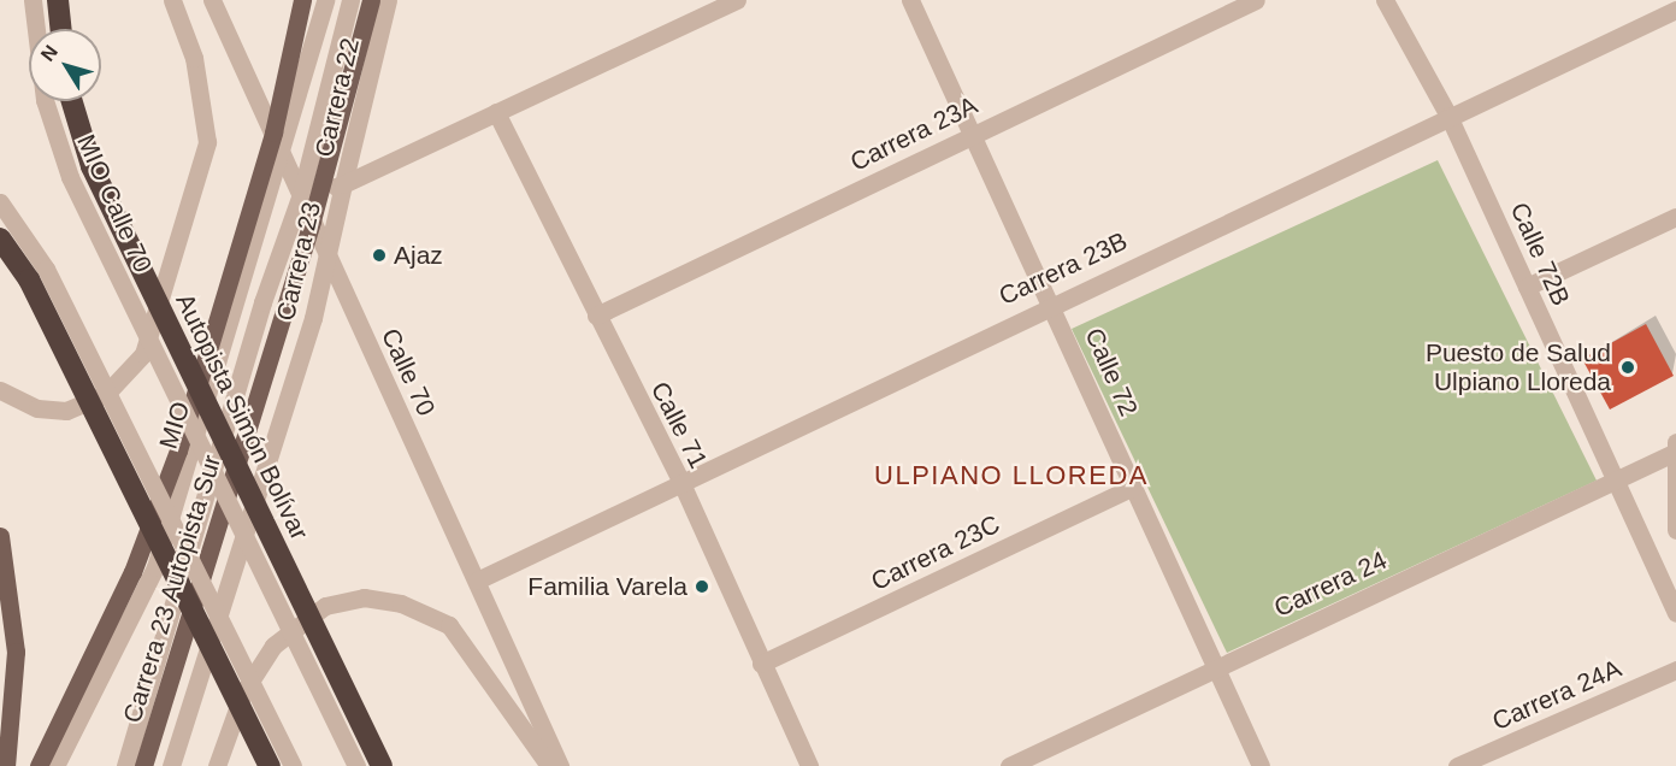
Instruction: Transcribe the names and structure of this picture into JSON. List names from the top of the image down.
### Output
{
  "streets": {
    "highway": ["Autopista Simón Bolívar"],
    "main road": ["Carrera 23", "Carrera 23 Autopista Sur"],
    "street": [
      "Carrera 22",
      "Carrera 23A",
      "MIO Calle 70",
      "Calle 72B",
      "Carrera 23B",
      "Calle 70",
      "Calle 72",
      "MIO",
      "Calle 71",
      "Carrera 23C",
      "Carrera 24",
      "Carrera 24A"
    ]
  },
  "crossings": [
    ["Carrera 22", "Carrera 23"],
    ["Carrera 23A", "Calle 72"],
    ["Carrera 23A", "Calle 71"],
    ["Calle 72B", "Carrera 23B"],
    ["Calle 72B", "Carrera 24"],
    ["Carrera 23", "Calle 70"],
    ["Carrera 23", "Calle 71"],
    ["Carrera 23", "Carrera 23 Autopista Sur"],
    ["Carrera 23B", "Calle 70"],
    ["Carrera 23B", "Calle 72"],
    ["Carrera 23B", "Calle 71"],
    ["Calle 70", "MIO"],
    ["Calle 70", "Carrera 23 Autopista Sur"],
    ["Calle 72", "Carrera 23C"],
    ["Calle 72", "Carrera 24"],
    ["Calle 71", "Carrera 23C"]
  ],
  "districts": ["ULPIANO LLOREDA"],
  "places": ["Ajaz", "Puesto de Salud Ulpiano Lloreda", "Familia Varela"],
  "north": "top left"
}
